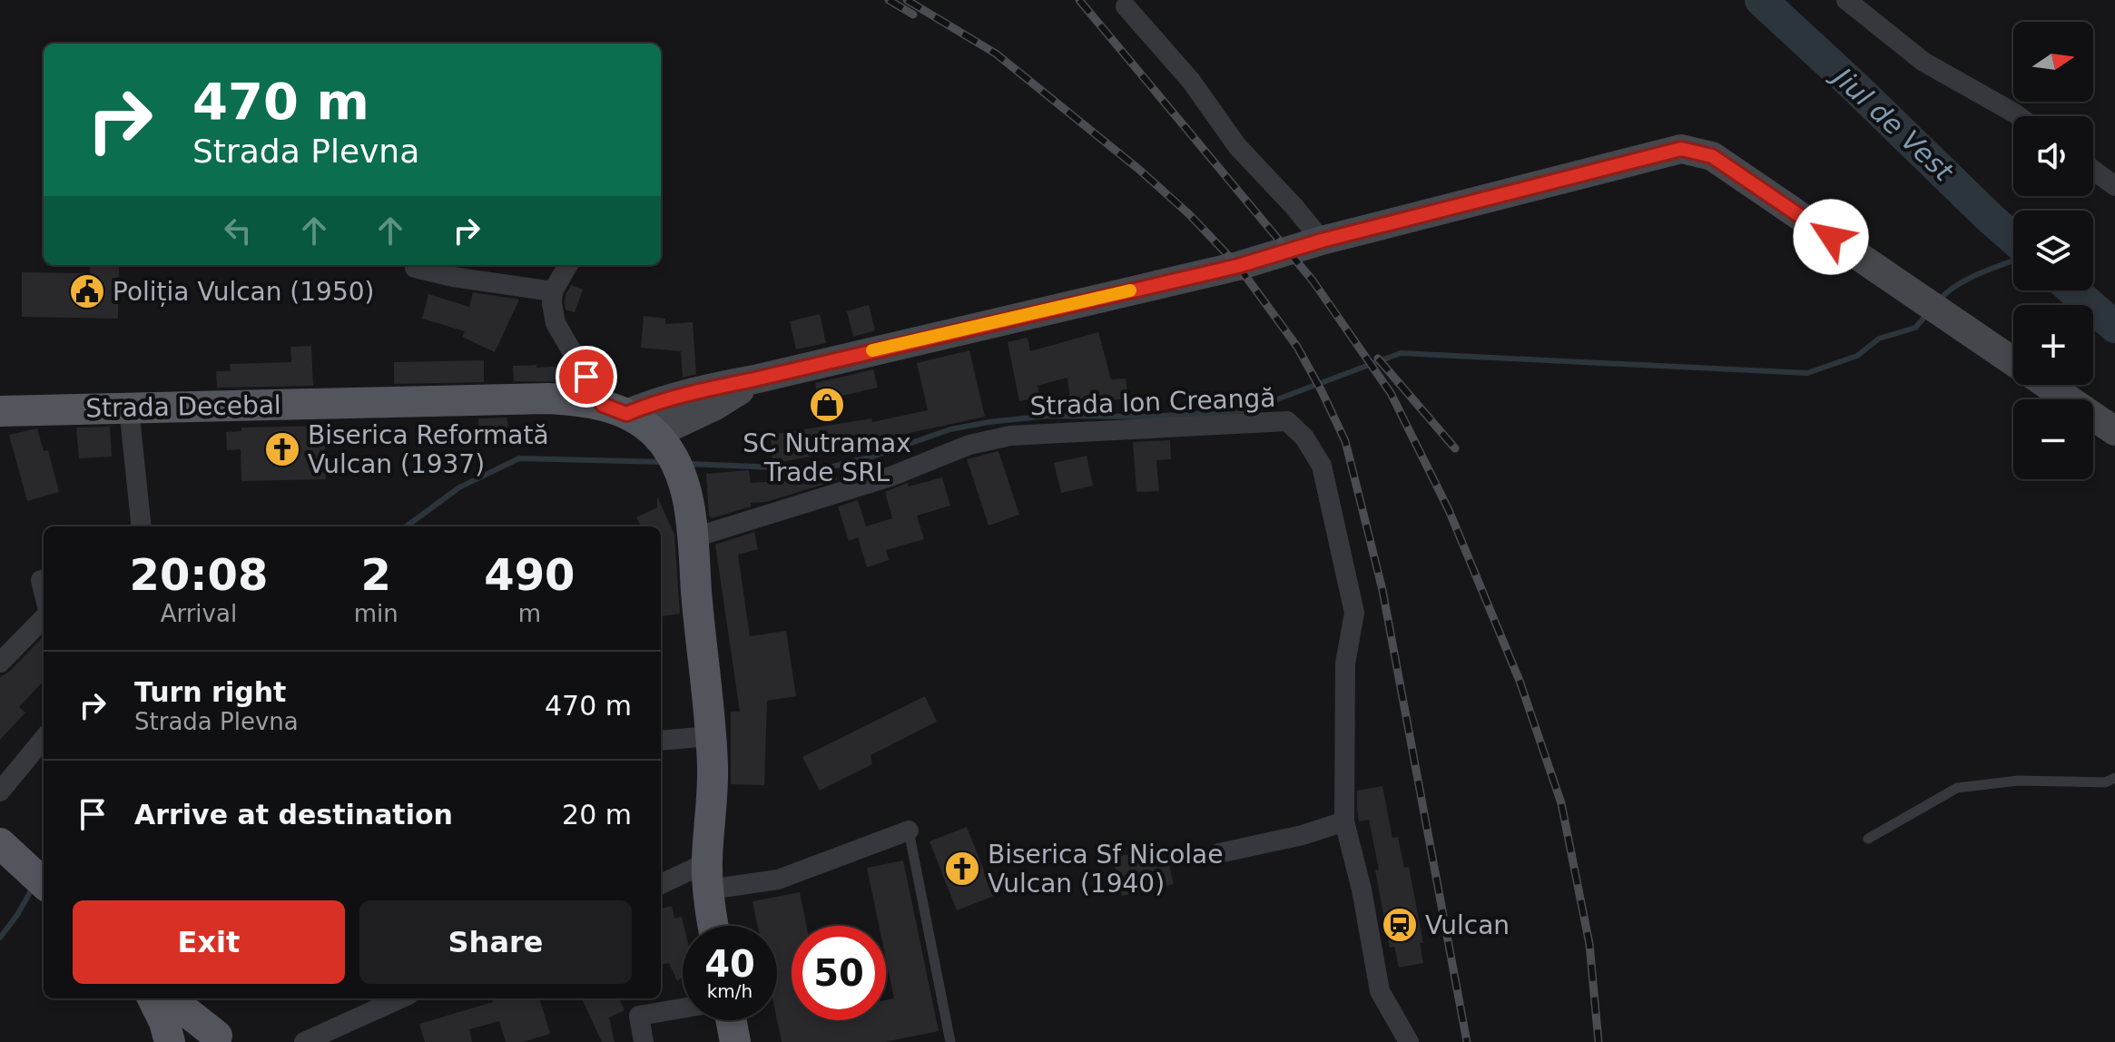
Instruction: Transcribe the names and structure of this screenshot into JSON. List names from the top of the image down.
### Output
{
  "streets": {
    "main road": ["Strada Decebal"],
    "street": ["Strada Ion Creangă"]
  },
  "water": ["Jiul de Vest"],
  "places": {
    "public building": ["Poliția Vulcan (1950)"],
    "shop": ["SC Nutramax Trade SRL"],
    "church": ["Biserica Reformată Vulcan (1937)", "Biserica Sf Nicolae Vulcan (1940)"],
    "station": ["Vulcan"]
  },
  "north": "right",
  "page": {
    "map_buttons": ["+", "−"],
    "turn": ["470 m", "Strada Plevna"],
    "eta": [
      "20:08",
      "Arrival",
      "2",
      "min",
      "490",
      "m"
    ],
    "list": [
      {
        "name": "Turn right",
        "note": "Strada Plevna",
        "value": "470 m"
      },
      {
        "name": "Arrive at destination",
        "value": "20 m"
      }
    ],
    "buttons": ["Exit", "Share"],
    "speed": "40 km/h",
    "limit": "50"
  }
}
